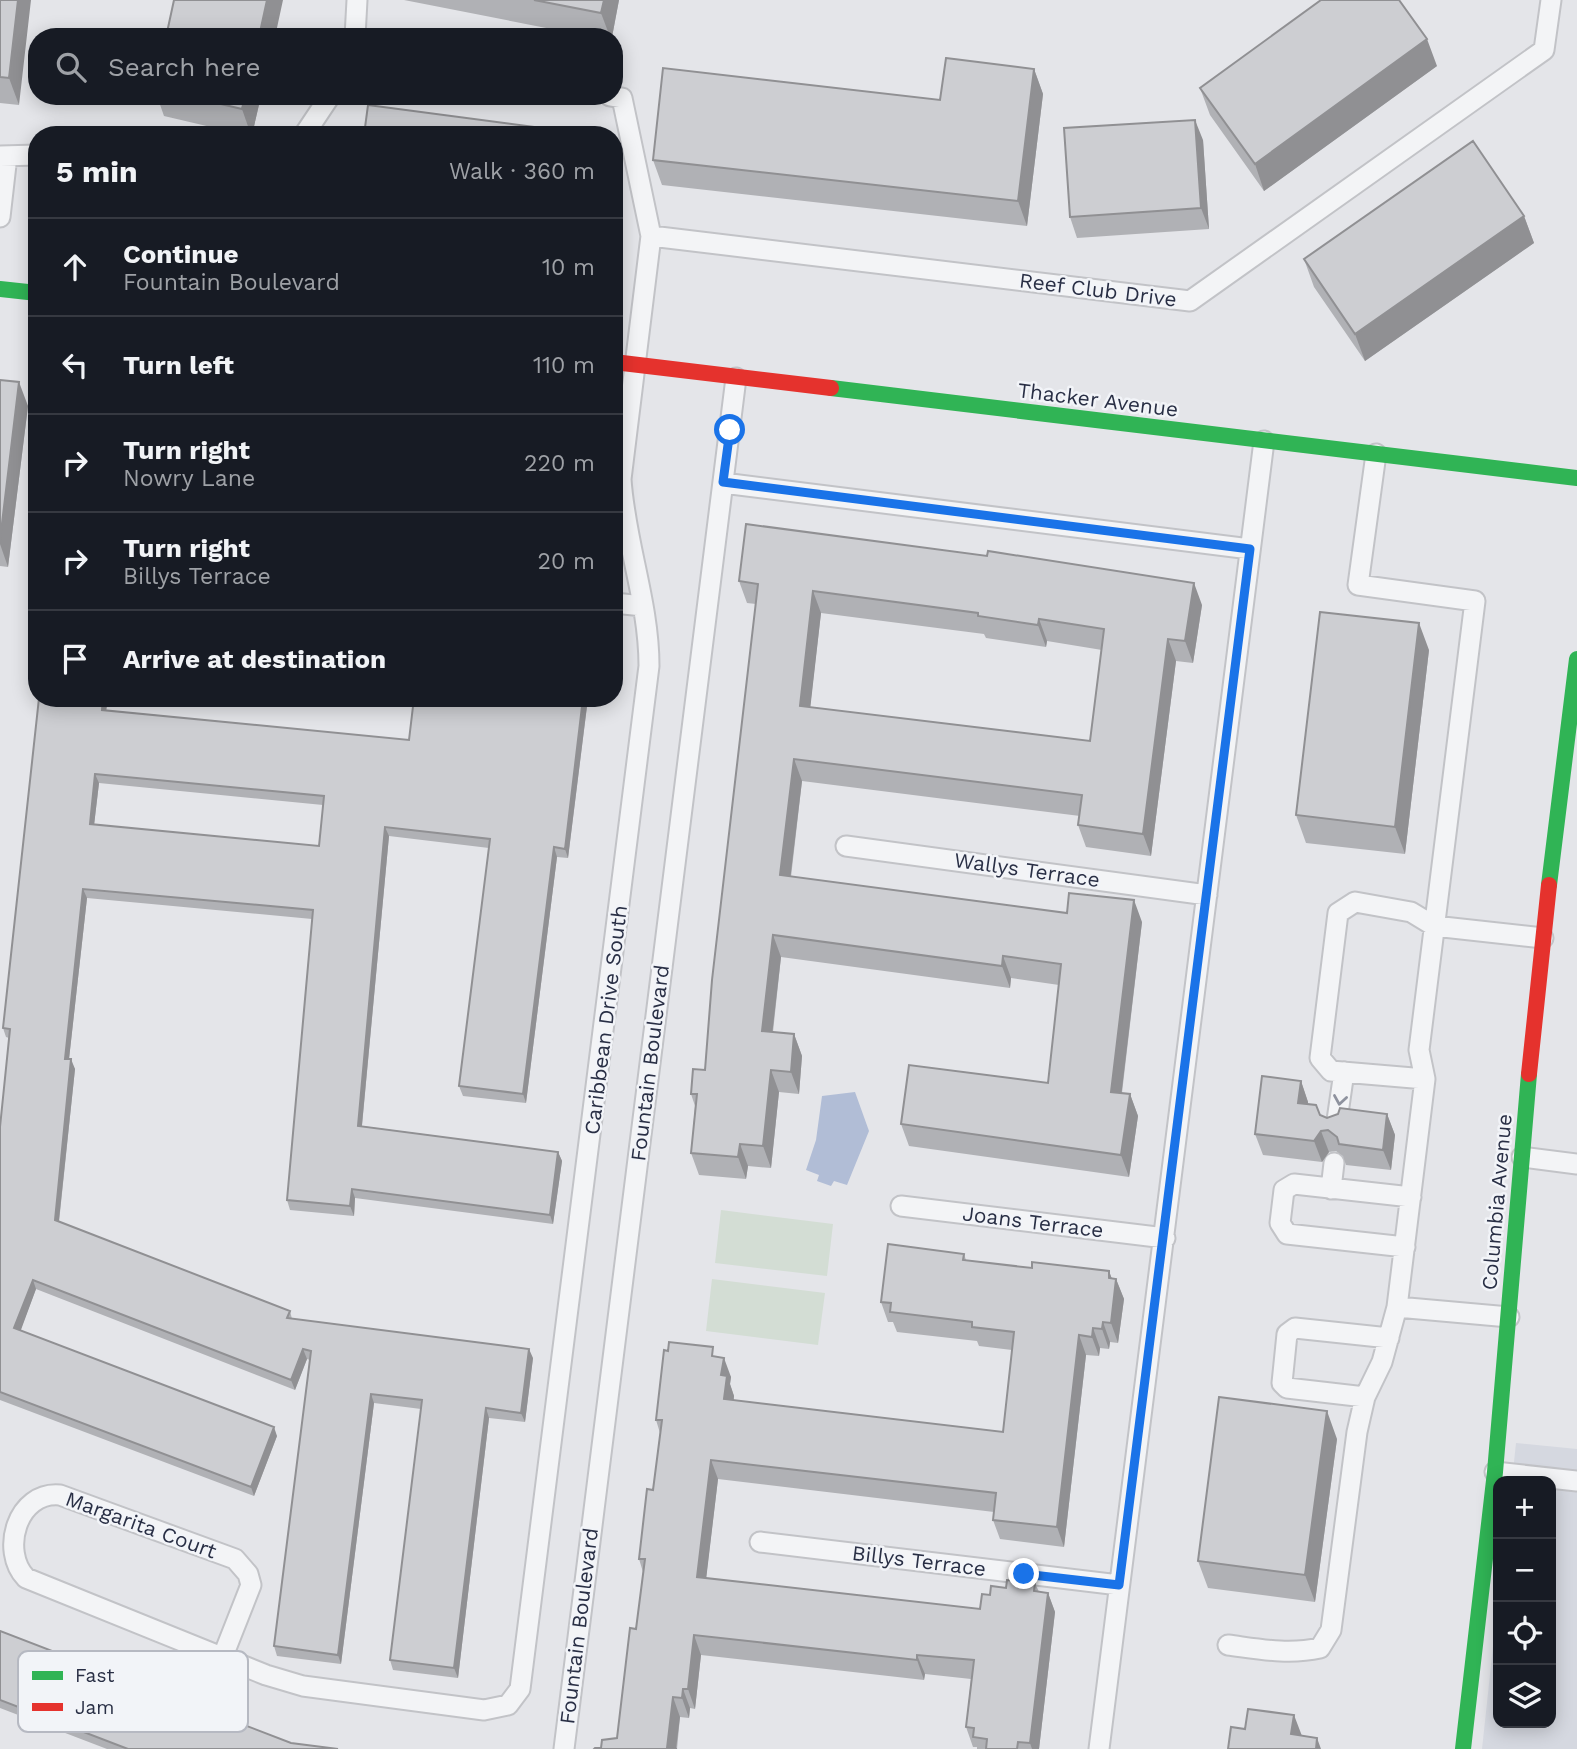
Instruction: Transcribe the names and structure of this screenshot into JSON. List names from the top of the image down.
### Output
{
  "streets": {
    "street": ["Thacker Avenue", "Columbia Avenue"],
    "lane": [
      "Reef Club Drive",
      "Wallys Terrace",
      "Caribbean Drive South",
      "Fountain Boulevard",
      "Joans Terrace",
      "Margarita Court",
      "Billys Terrace"
    ]
  },
  "crossings": [
    ["Thacker Avenue", "Caribbean Drive South"],
    ["Thacker Avenue", "Fountain Boulevard"],
    ["Caribbean Drive South", "Margarita Court"]
  ],
  "legend": ["Fast", "Jam"],
  "page": {
    "search": "Search here",
    "heading": ["5 min", "Walk · 360 m"],
    "list": [
      ["Continue", "Fountain Boulevard", "10 m"],
      ["Turn left", "110 m"],
      ["Turn right", "Nowry Lane", "220 m"],
      ["Turn right", "Billys Terrace", "20 m"],
      "Arrive at destination"
    ],
    "map_buttons": ["+", "−"]
  }
}
